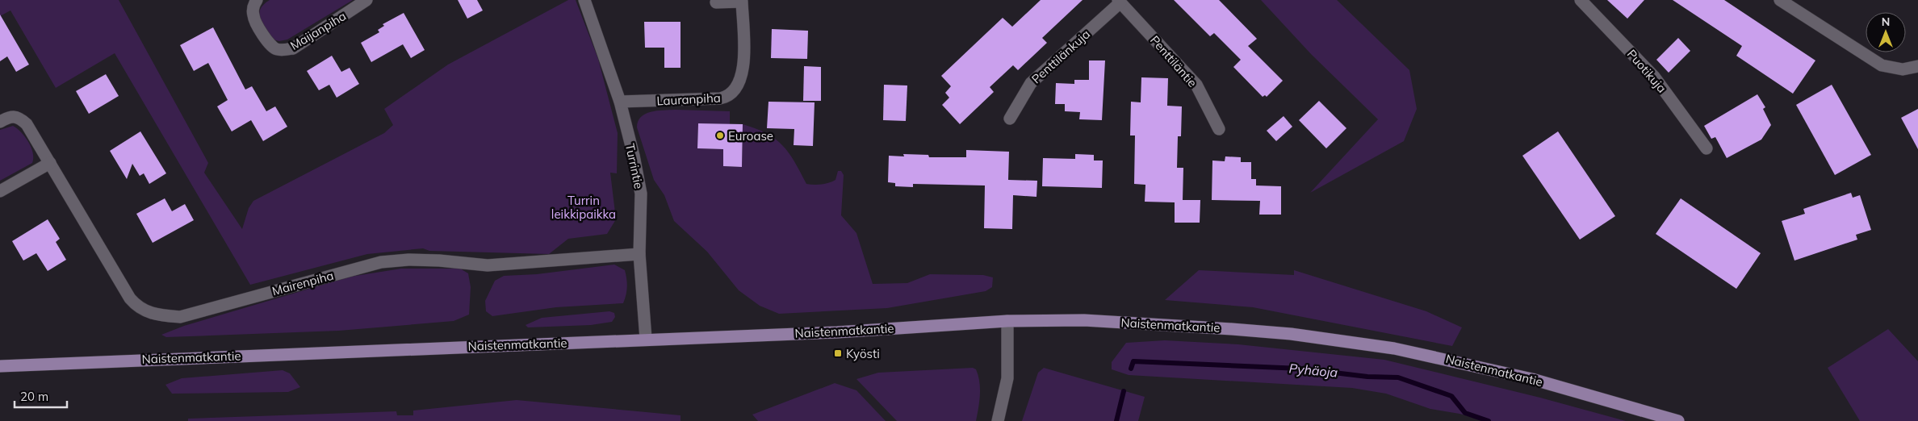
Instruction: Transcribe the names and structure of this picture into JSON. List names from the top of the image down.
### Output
{
  "streets": {
    "main road": ["Naistenmatkantie"],
    "street": [
      "Maijanpiha",
      "Penttilänkuja",
      "Penttiläntie",
      "Puotikuja",
      "Lauranpiha",
      "Turrintie",
      "Mairenpiha"
    ]
  },
  "crossings": [
    ["Penttilänkuja", "Penttiläntie"],
    ["Lauranpiha", "Turrintie"],
    ["Turrintie", "Mairenpiha"],
    ["Turrintie", "Naistenmatkantie"]
  ],
  "water": ["Pyhäoja"],
  "parks": ["Turrin leikkipaikka"],
  "places": {
    "other": ["Euroase"],
    "transit": ["Kyösti"]
  },
  "scale_bar": "20 m",
  "north": "top"
}
